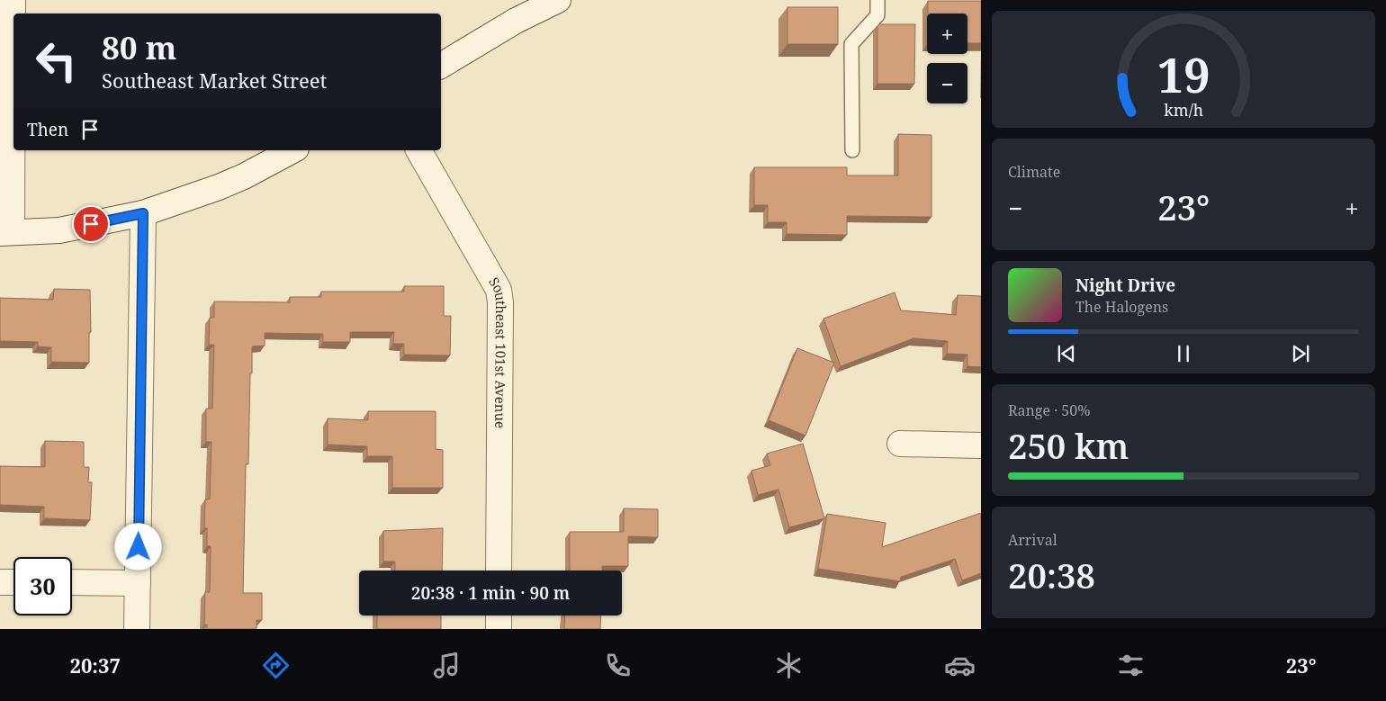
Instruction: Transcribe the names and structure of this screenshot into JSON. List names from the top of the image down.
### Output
{
  "streets": {
    "street": ["Southeast 101st Avenue"]
  },
  "page": {
    "map_buttons": ["+", "−"],
    "turn": ["80 m", "Southeast Market Street"],
    "then": "Then",
    "tile": [
      "Climate",
      ["Range · 50%", "250 km"],
      ["Arrival", "20:38"]
    ],
    "heat": ["−", "23°", "+"],
    "song": ["Night Drive", "The Halogens"],
    "limit": "30",
    "trip": "20:38 · 1 min · 90 m",
    "tabs": ["20:37", "23°"],
    "gauge": ["19", "km/h"]
  }
}
